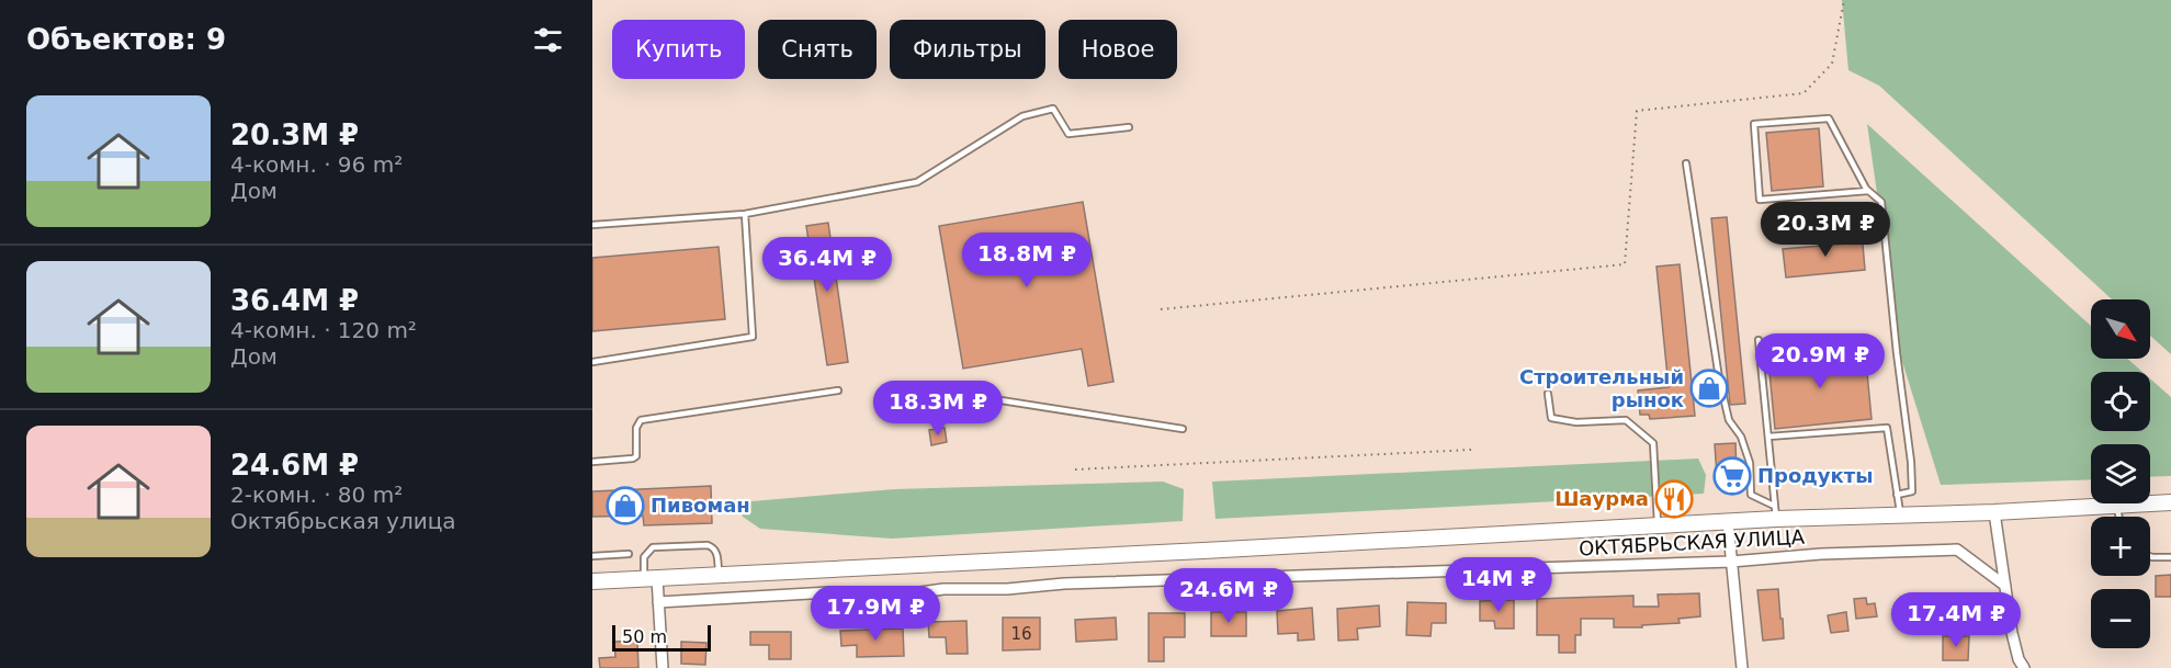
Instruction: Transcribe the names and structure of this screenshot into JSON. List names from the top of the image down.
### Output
{
  "streets": {
    "street": ["ОКТЯБРЬСКАЯ УЛИЦА"]
  },
  "places": {
    "shop": ["Строительный рынок", "Пивоман"],
    "supermarket": ["Продукты"],
    "restaurant": ["Шаурма"]
  },
  "house_numbers": ["16"],
  "scale_bar": "50 m",
  "north": "bottom right",
  "page": {
    "heading": "Объектов: 9",
    "chip": [
      "Купить",
      "Снять",
      "Фильтры",
      "Новое"
    ],
    "list": [
      {
        "name": "20.3M ₽",
        "note": "4-комн. · 96 m² · Дом"
      },
      {
        "name": "36.4M ₽",
        "note": "4-комн. · 120 m² · Дом"
      },
      {
        "name": "24.6M ₽",
        "note": "2-комн. · 80 m² · Октябрьская улица"
      }
    ],
    "price": [
      "20.3M ₽",
      "18.8M ₽",
      "36.4M ₽",
      "20.9M ₽",
      "18.3M ₽",
      "14M ₽",
      "24.6M ₽",
      "17.9M ₽",
      "17.4M ₽"
    ],
    "map_buttons": ["+", "−"],
    "scale": "50 m"
  }
}
